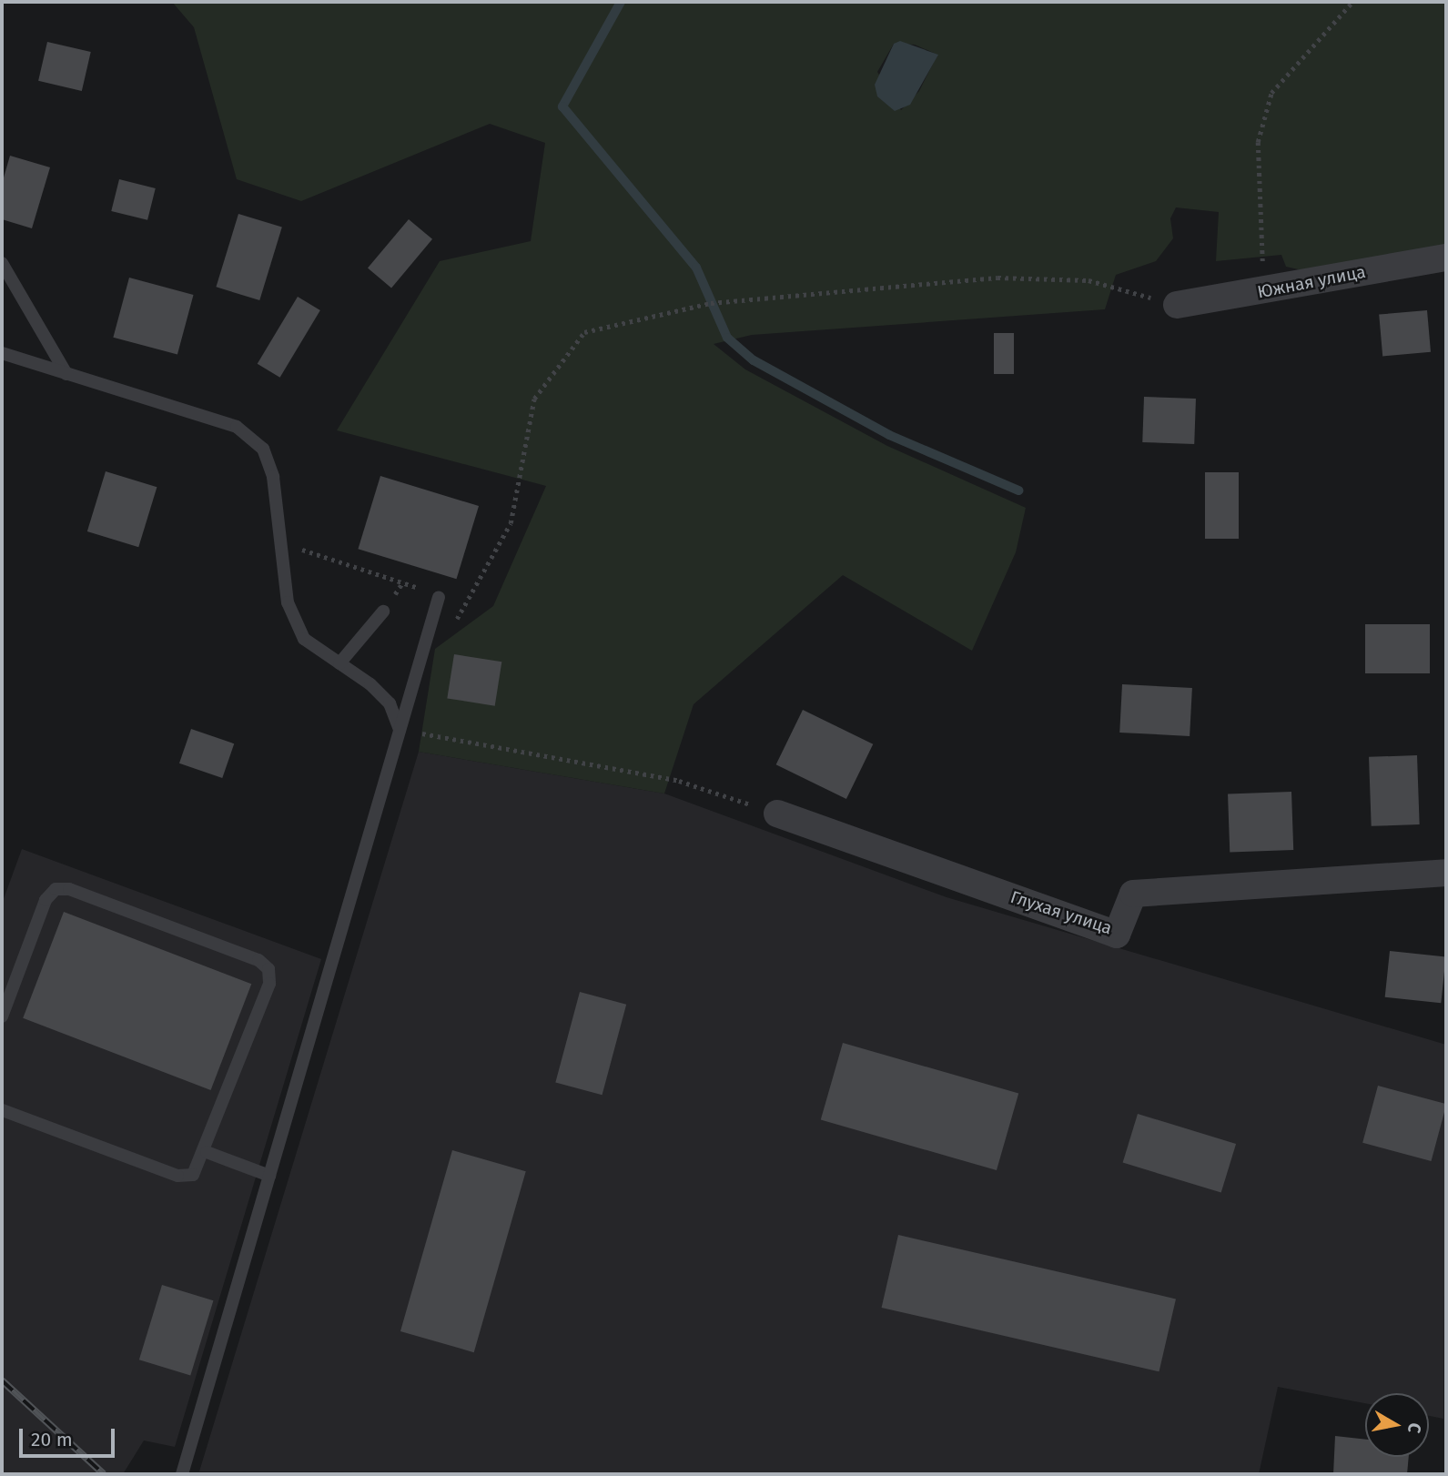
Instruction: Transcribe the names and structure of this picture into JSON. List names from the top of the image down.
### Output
{
  "streets": {
    "street": ["Южная улица", "Глухая улица"]
  },
  "scale_bar": "20 m",
  "north": "right"
}
